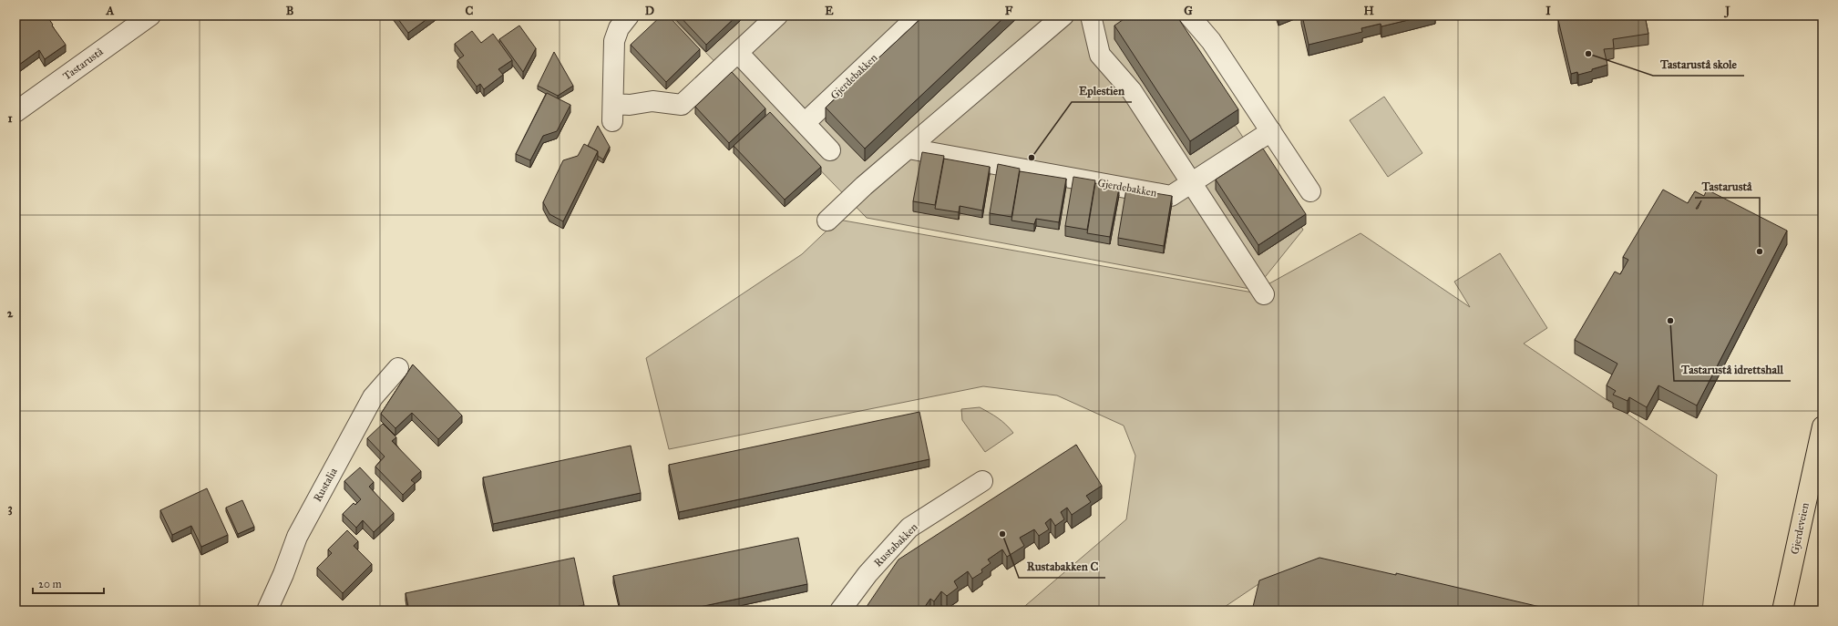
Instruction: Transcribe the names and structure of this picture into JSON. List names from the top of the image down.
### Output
{
  "streets": {
    "main road": ["Gjerdeveien"],
    "street": [
      "Tastarustå",
      "Gjerdebakken",
      "Rustalia",
      "Rustabakken"
    ]
  },
  "places": [
    "Tastarustå skole",
    "Eplestien",
    "Tastarustå",
    "Tastarustå idrettshall",
    "Rustabakken C"
  ],
  "scale_bar": "20 m",
  "grid": {
    "columns": [
      "A",
      "B",
      "C",
      "D",
      "E",
      "F",
      "G",
      "H",
      "I",
      "J"
    ],
    "rows": ["1", "2", "3"]
  }
}
